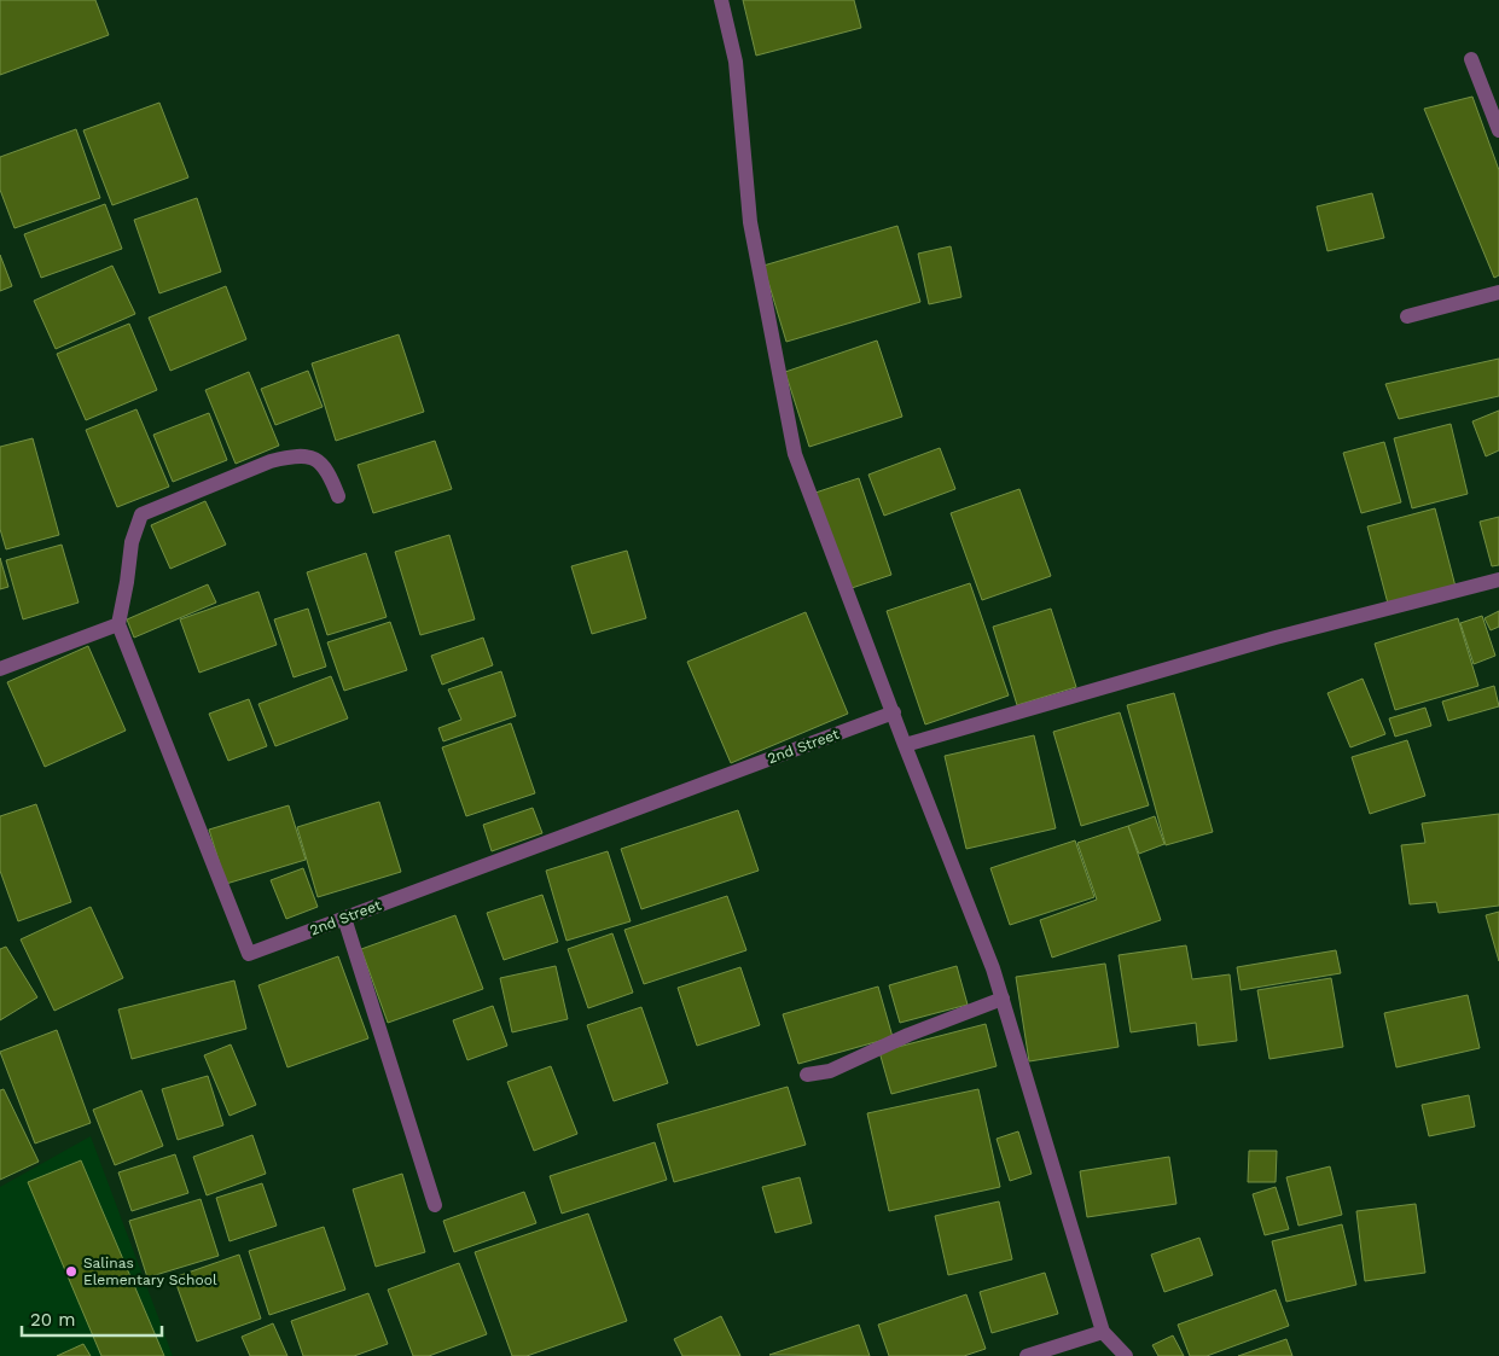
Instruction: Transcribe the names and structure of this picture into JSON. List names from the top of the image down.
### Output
{
  "streets": {
    "street": ["2nd Street"]
  },
  "places": ["Salinas Elementary School"],
  "scale_bar": "20 m"
}
